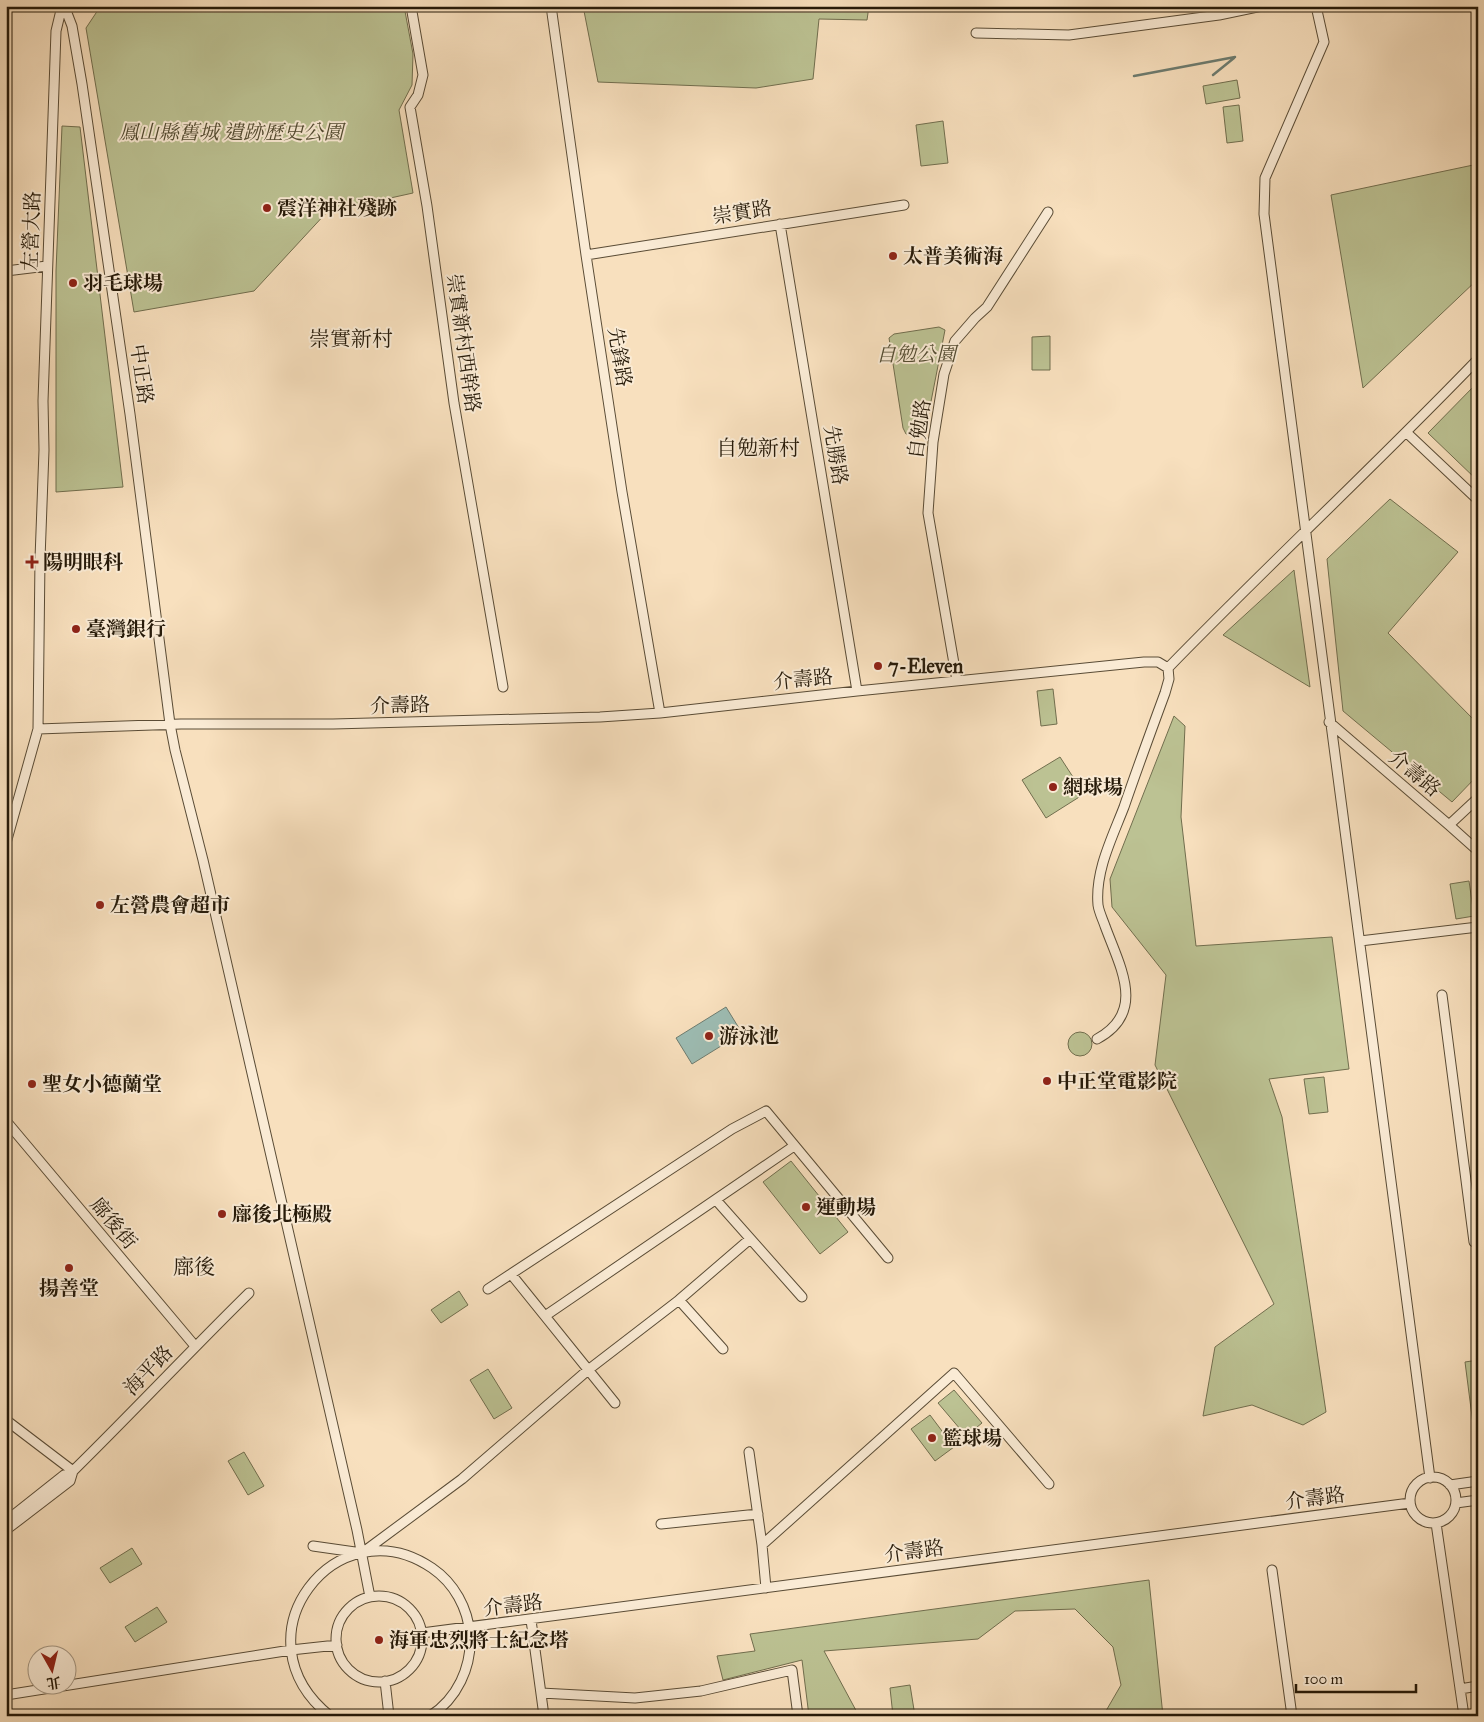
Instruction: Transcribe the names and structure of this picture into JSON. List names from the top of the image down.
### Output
{
  "streets": {
    "street": [
      "崇實路",
      "左營大路",
      "崇實新村西幹路",
      "先鋒路",
      "中正路",
      "自勉路",
      "先勝路",
      "介壽路",
      "廍後街",
      "海平路"
    ]
  },
  "crossings": [
    ["崇實路", "先鋒路"],
    ["崇實路", "先勝路"],
    ["左營大路", "中正路"],
    ["左營大路", "介壽路"],
    ["先鋒路", "介壽路"],
    ["中正路", "介壽路"],
    ["自勉路", "介壽路"],
    ["先勝路", "介壽路"],
    ["廍後街", "海平路"]
  ],
  "districts": ["崇實新村", "自勉新村", "廍後"],
  "parks": ["鳳山縣舊城 遺跡歷史公園", "自勉公園"],
  "places": {
    "other": [
      "震洋神社殘跡",
      "太普美術海",
      "羽毛球場",
      "臺灣銀行",
      "7-Eleven",
      "網球場",
      "左營農會超市",
      "游泳池",
      "中正堂電影院",
      "聖女小德蘭堂",
      "運動場",
      "廍後北極殿",
      "揚善堂",
      "籃球場",
      "海軍忠烈將士紀念塔"
    ],
    "health": ["陽明眼科"]
  },
  "scale_bar": "100 m",
  "north": "bottom"
}
